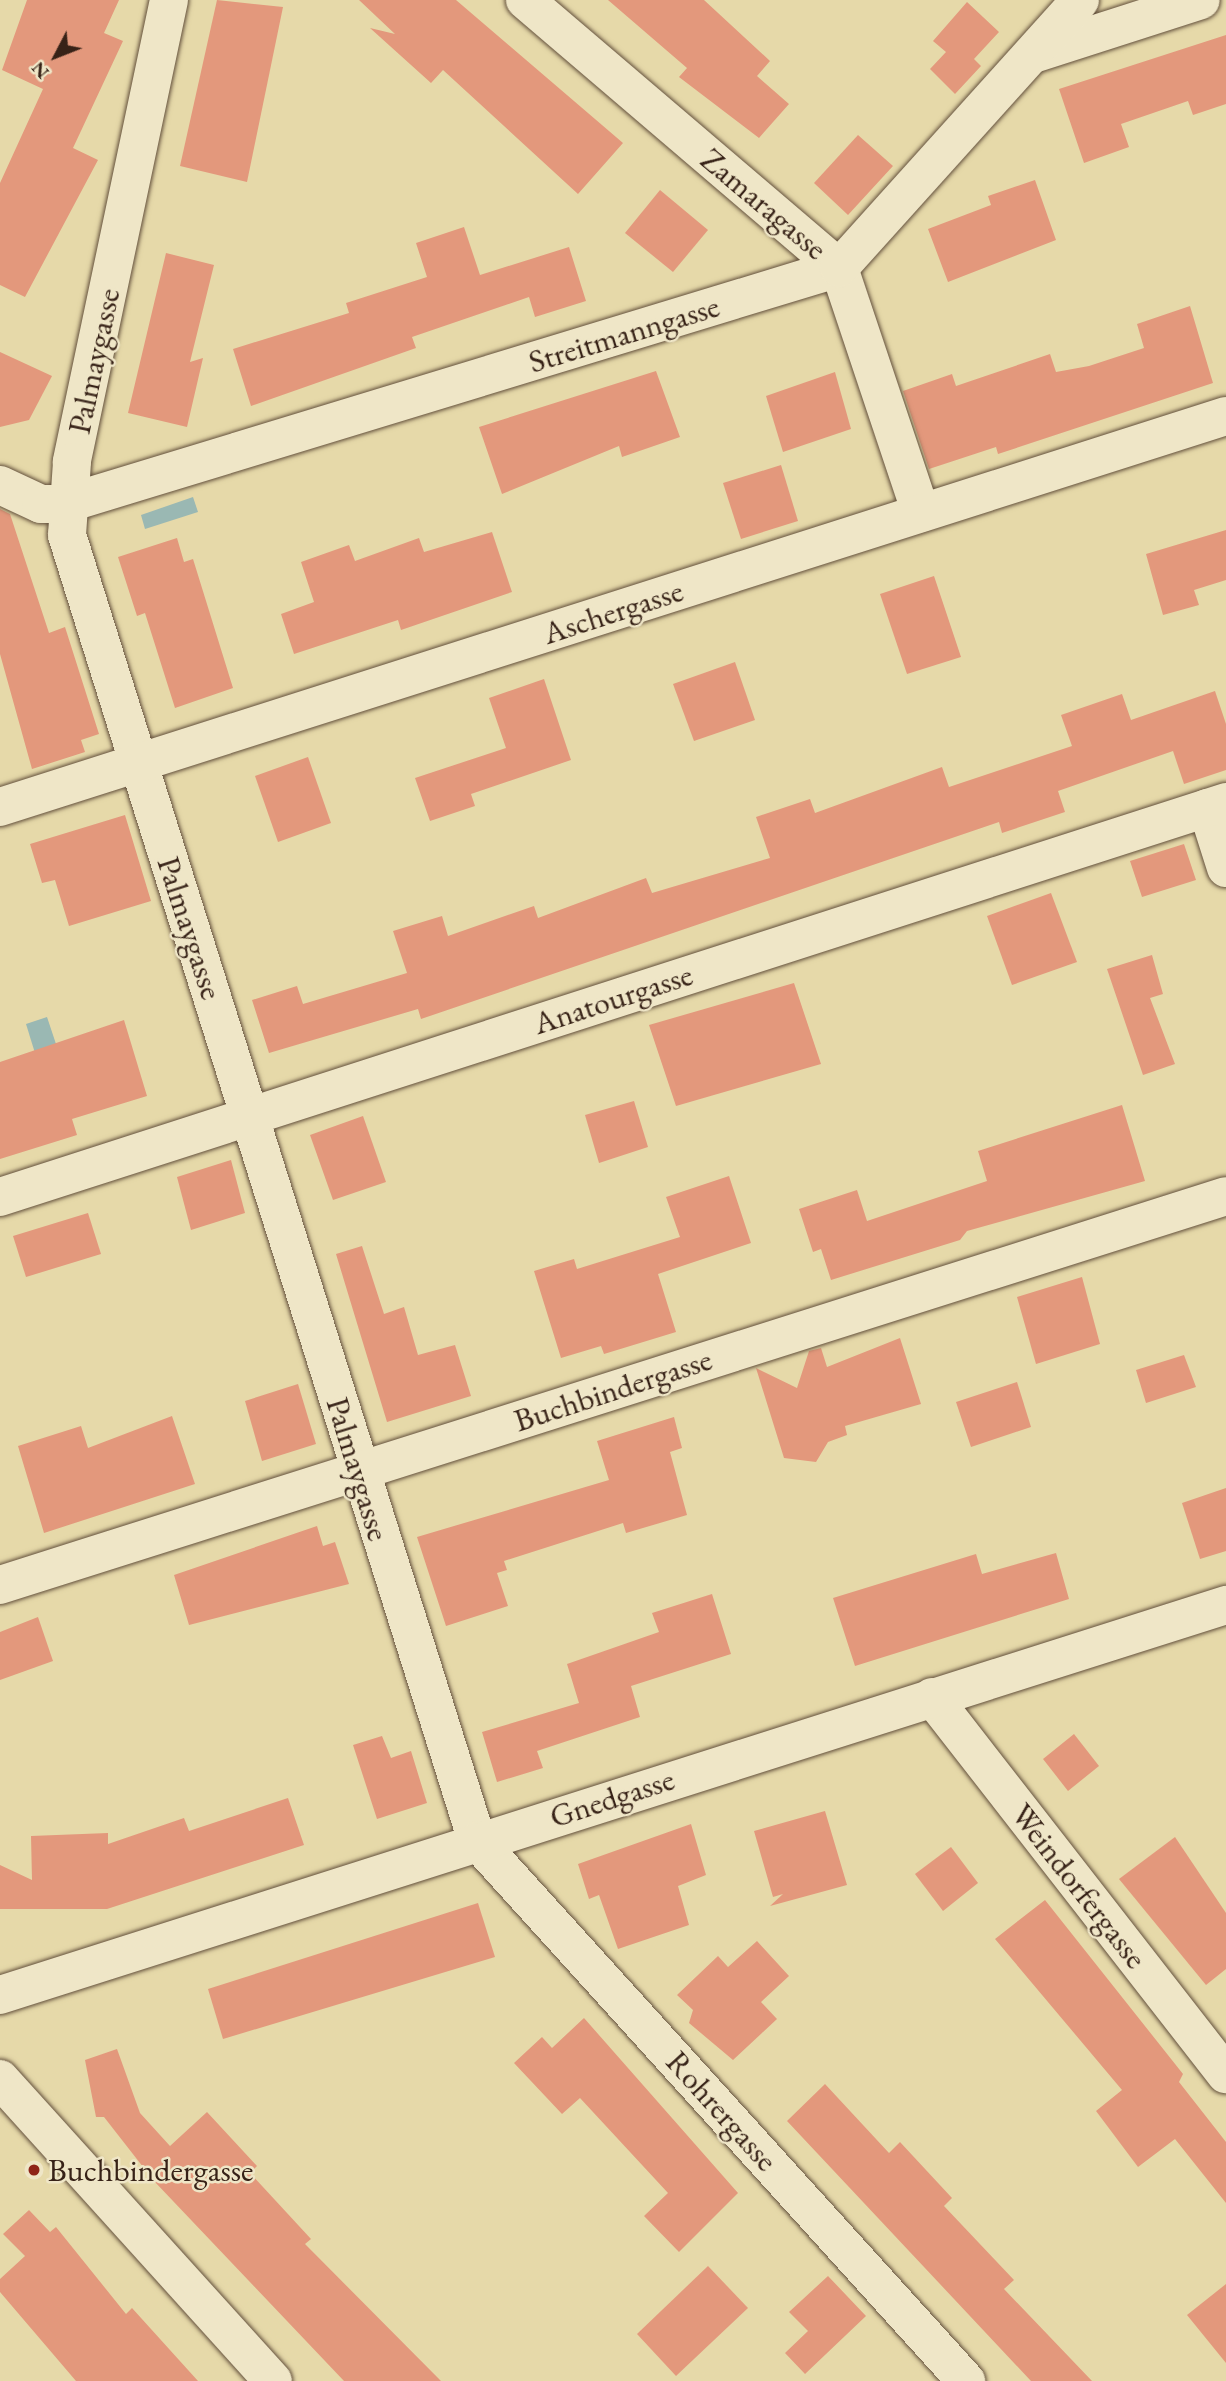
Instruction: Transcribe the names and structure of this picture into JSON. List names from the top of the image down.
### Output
{
  "streets": {
    "street": [
      "Zamaragasse",
      "Streitmanngasse",
      "Palmaygasse",
      "Aschergasse",
      "Anatourgasse",
      "Buchbindergasse",
      "Gnedgasse",
      "Weindorfergasse",
      "Rohrergasse"
    ]
  },
  "crossings": [
    ["Zamaragasse", "Streitmanngasse"],
    ["Zamaragasse", "Aschergasse"],
    ["Streitmanngasse", "Palmaygasse"],
    ["Palmaygasse", "Aschergasse"],
    ["Palmaygasse", "Anatourgasse"],
    ["Palmaygasse", "Buchbindergasse"],
    ["Palmaygasse", "Gnedgasse"],
    ["Palmaygasse", "Rohrergasse"],
    ["Gnedgasse", "Weindorfergasse"],
    ["Gnedgasse", "Rohrergasse"]
  ],
  "places": ["Buchbindergasse"],
  "north": "bottom left"
}
